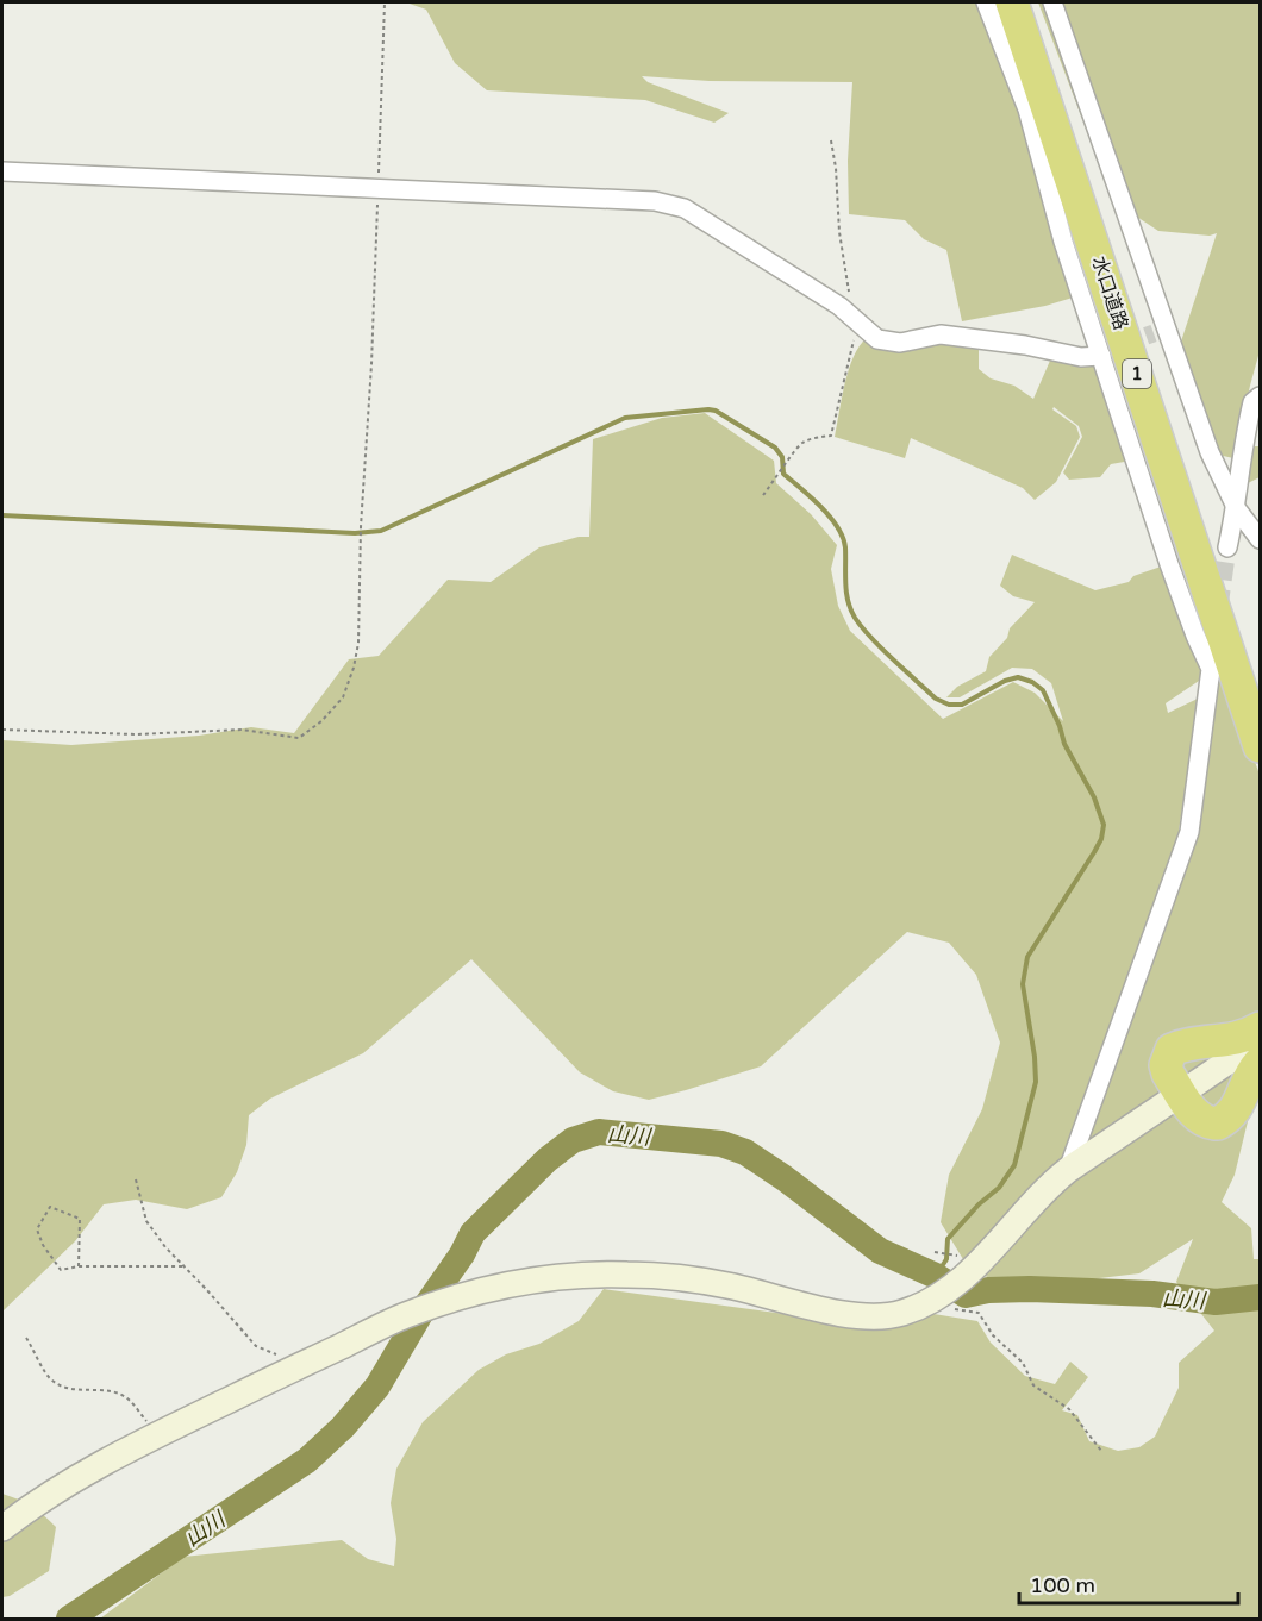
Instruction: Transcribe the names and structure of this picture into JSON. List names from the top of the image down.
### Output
{
  "streets": {
    "highway": ["水口道路", "1"]
  },
  "water": ["山川"],
  "scale_bar": "100 m"
}
